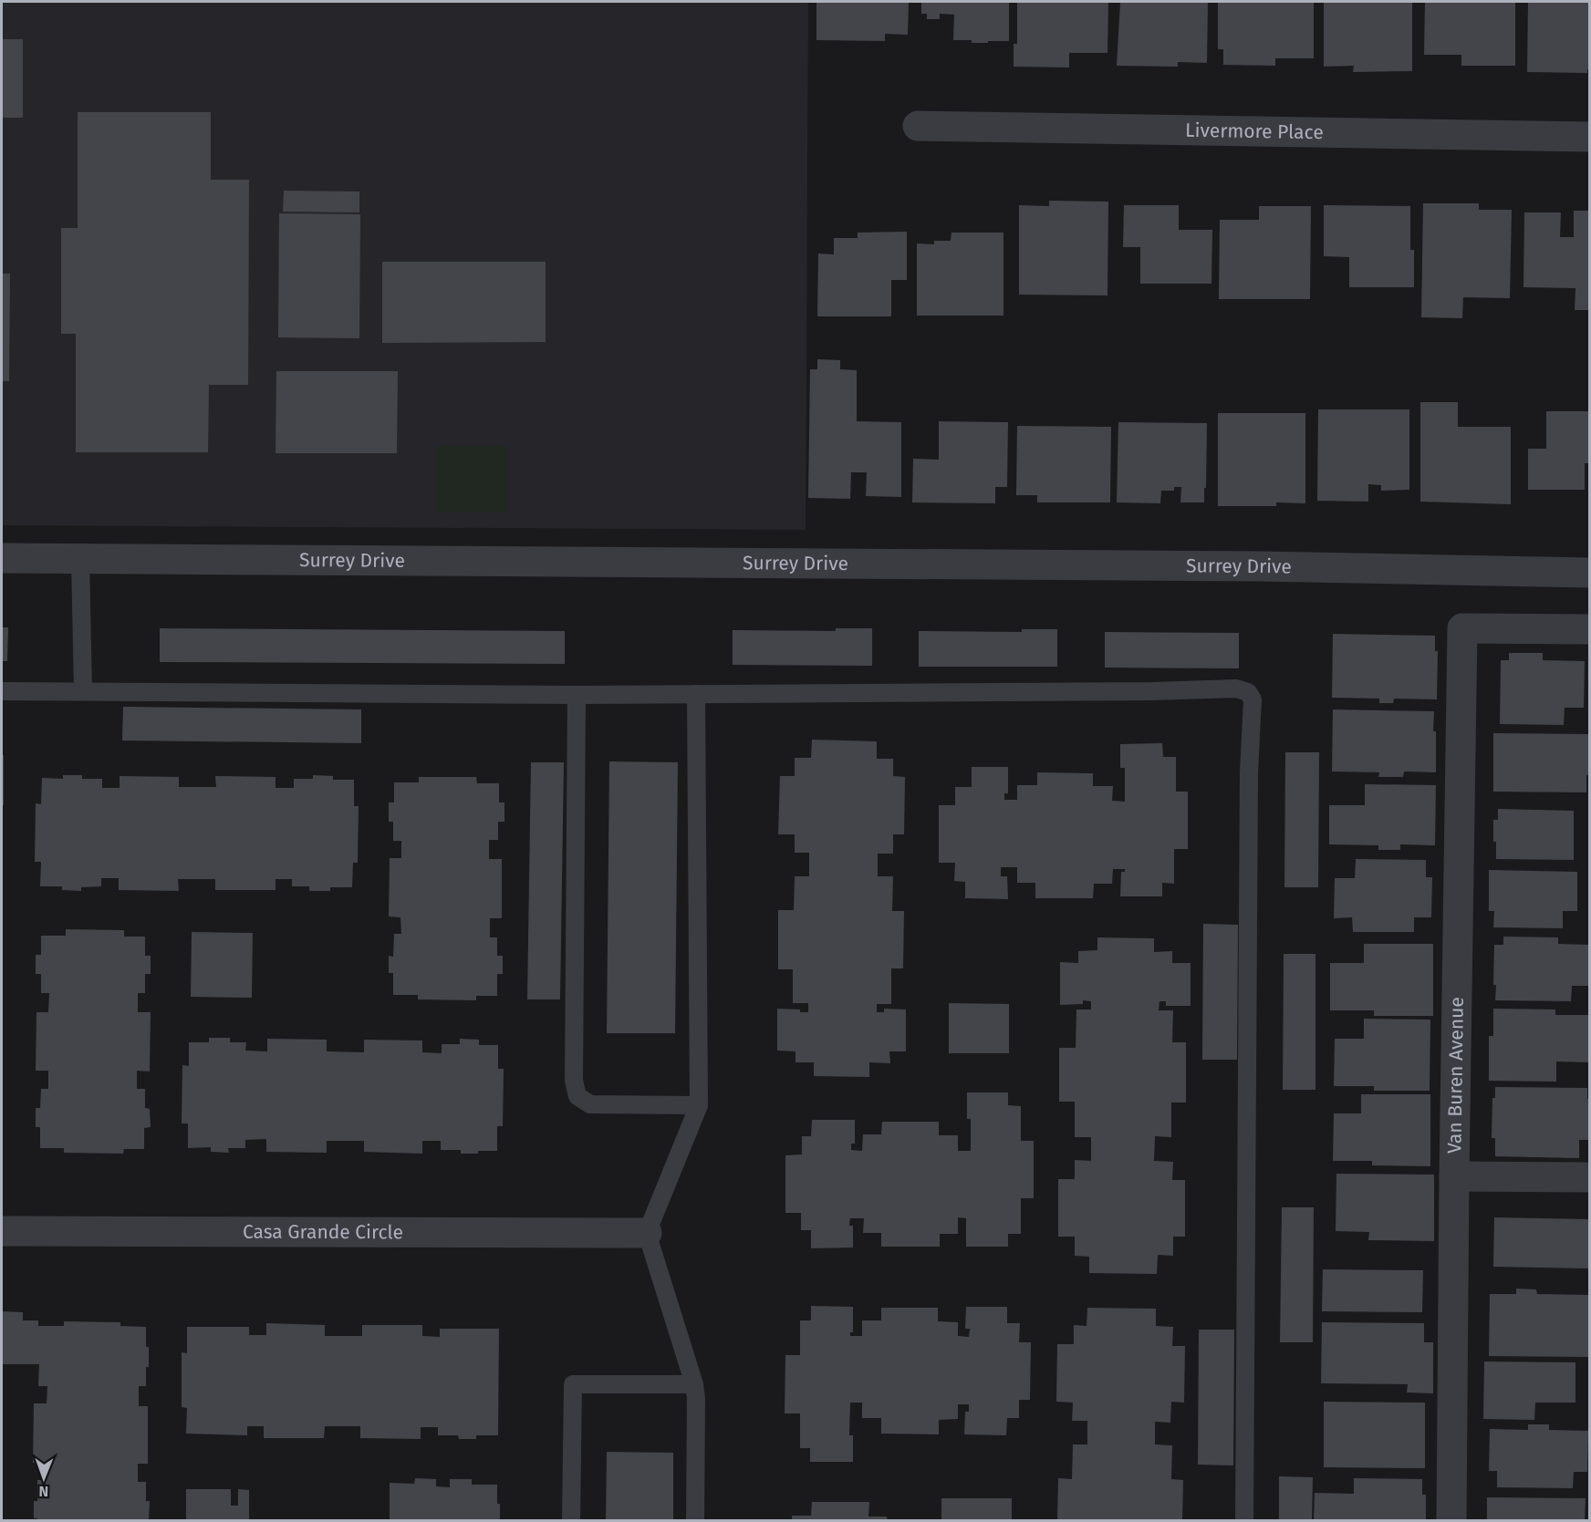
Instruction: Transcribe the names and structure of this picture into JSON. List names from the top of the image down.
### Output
{
  "streets": {
    "street": [
      "Livermore Place",
      "Surrey Drive",
      "Van Buren Avenue",
      "Casa Grande Circle"
    ]
  },
  "north": "bottom"
}
